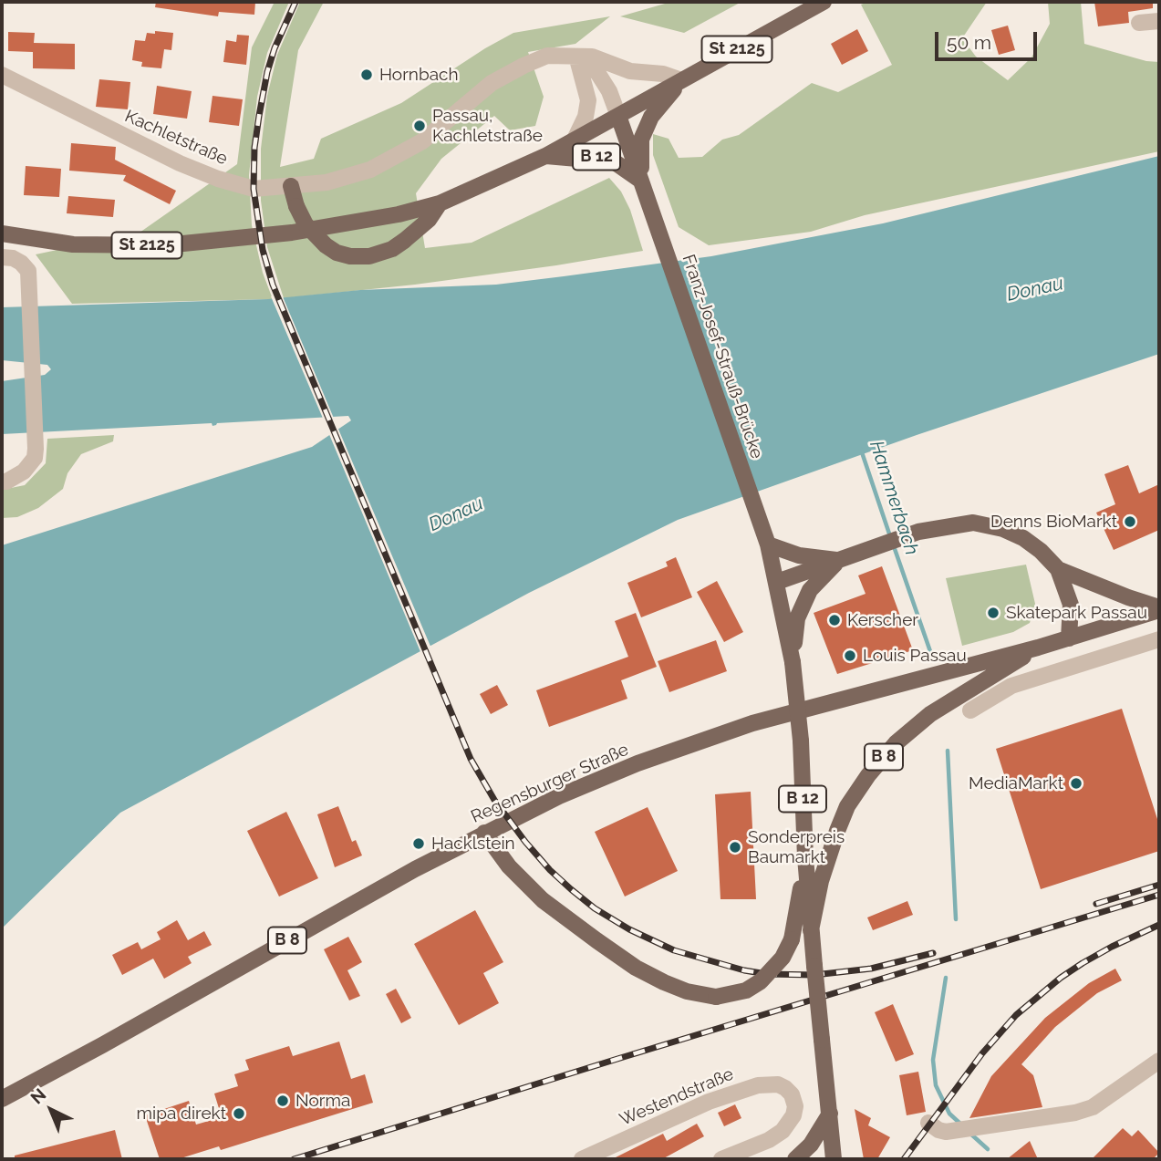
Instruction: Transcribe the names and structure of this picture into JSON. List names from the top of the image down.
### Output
{
  "streets": {
    "main road": [
      "St 2125",
      "B 12",
      "Franz-Josef-Strauß-Brücke",
      "B 8",
      "Regensburger Straße"
    ],
    "street": ["Kachletstraße", "Westendstraße"]
  },
  "crossings": [
    ["St 2125", "Kachletstraße"],
    ["St 2125", "B 12"],
    ["St 2125", "Franz-Josef-Strauß-Brücke"],
    ["B 12", "Franz-Josef-Strauß-Brücke"],
    ["B 12", "B 8"],
    ["Franz-Josef-Strauß-Brücke", "B 8"],
    ["B 8", "Regensburger Straße"]
  ],
  "water": ["Donau", "Hammerbach"],
  "places": [
    "Hornbach",
    "Passau, Kachletstraße",
    "Denns BioMarkt",
    "Skatepark Passau",
    "Kerscher",
    "Louis Passau",
    "MediaMarkt",
    "Hacklstein",
    "Sonderpreis Baumarkt",
    "Norma",
    "mipa direkt"
  ],
  "scale_bar": "50 m",
  "north": "top left"
}
